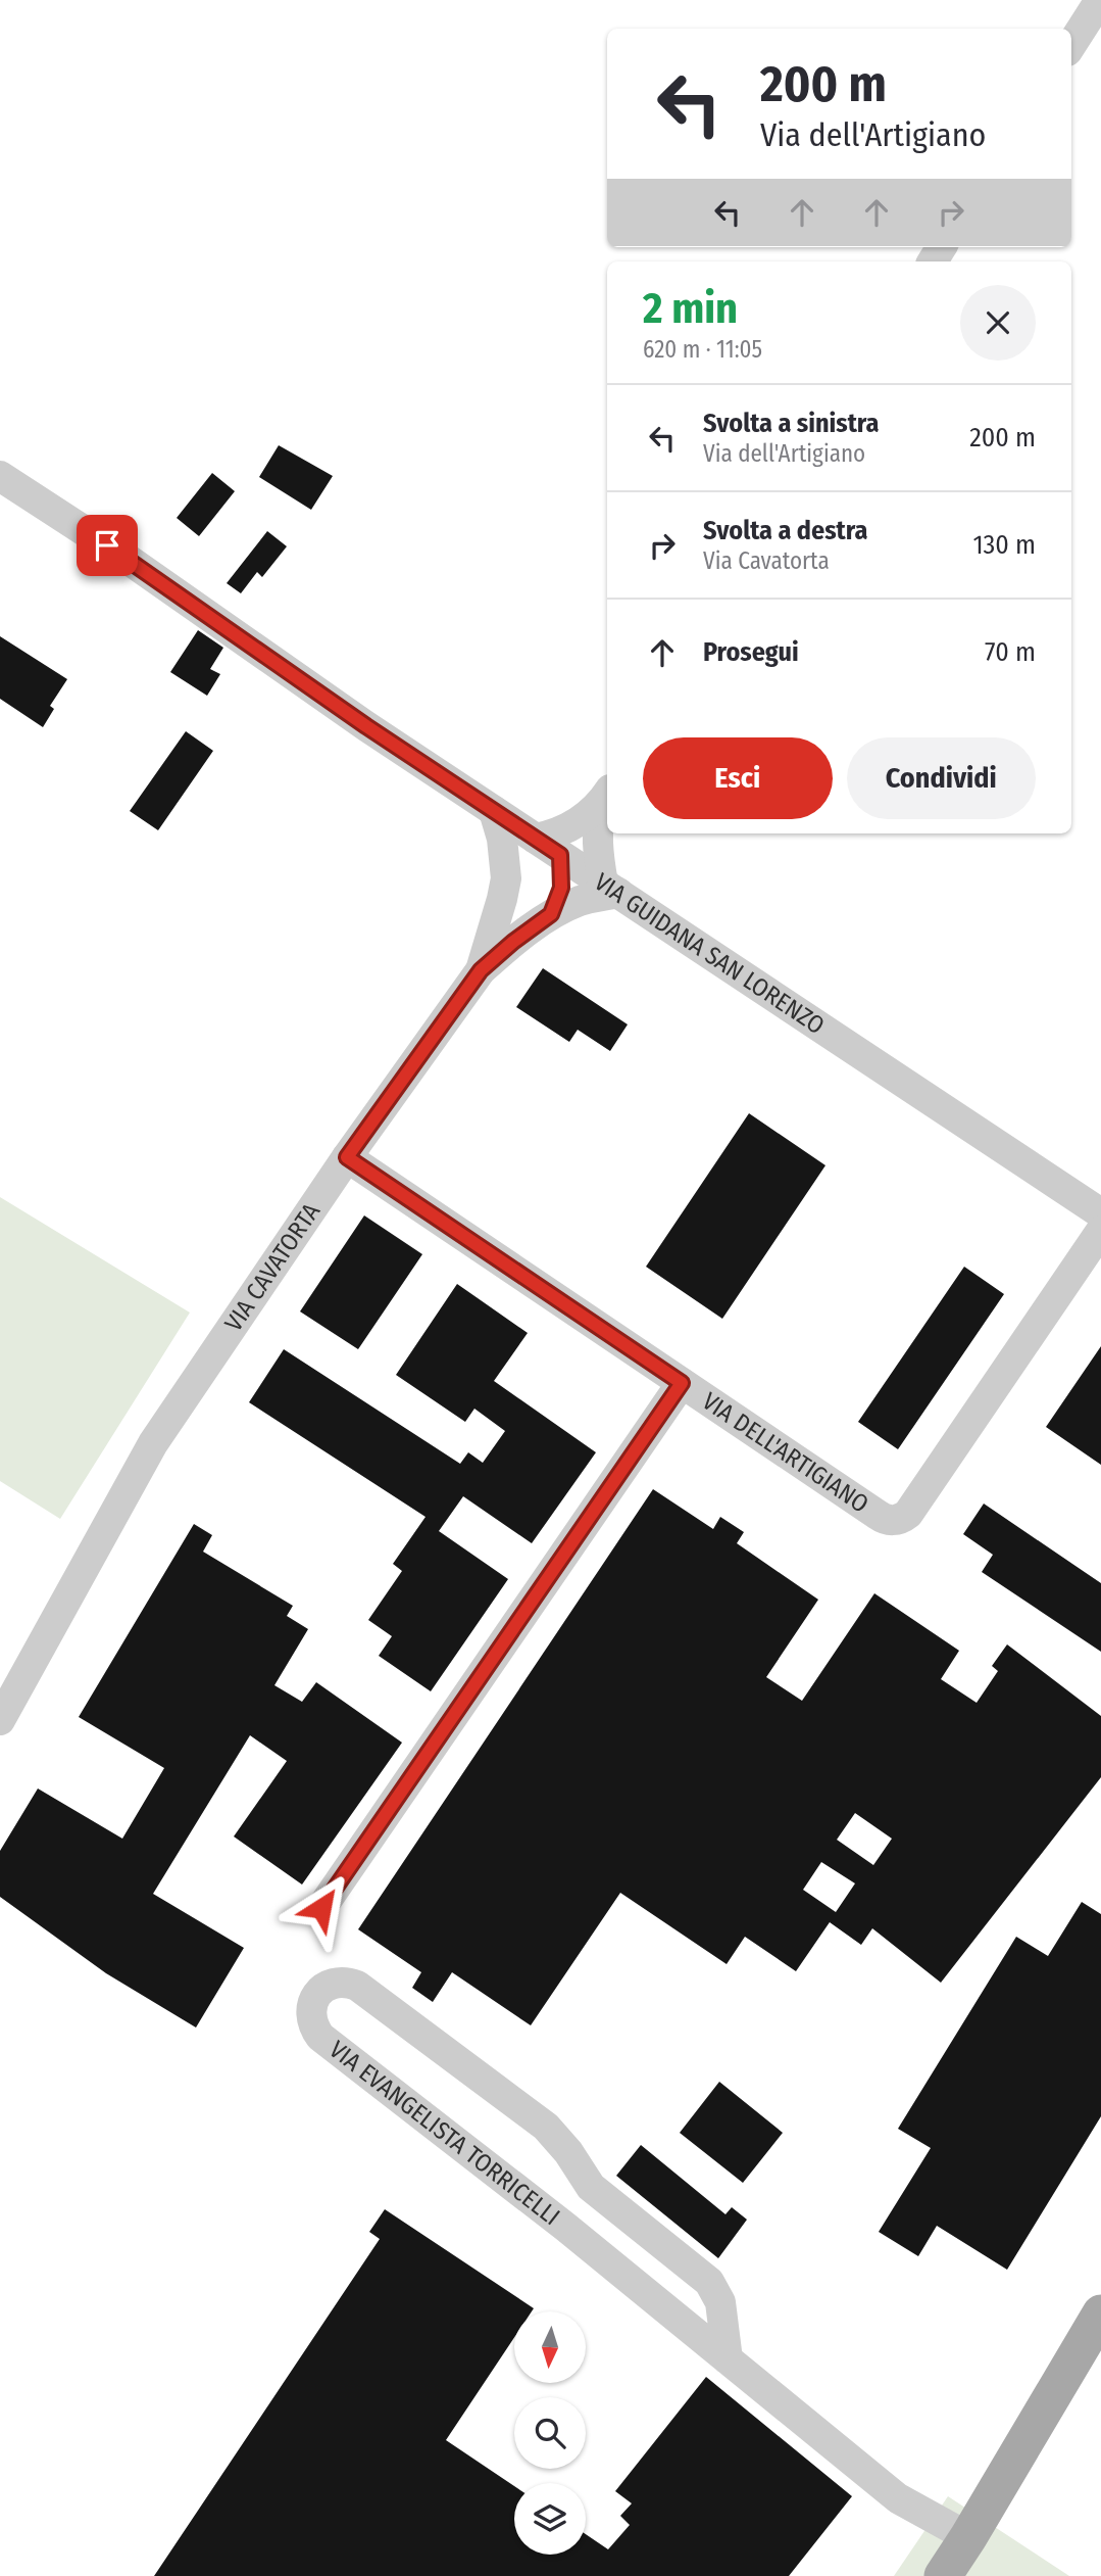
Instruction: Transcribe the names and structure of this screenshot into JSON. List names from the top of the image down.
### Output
{
  "streets": {
    "street": [
      "VIA GUIDANA SAN LORENZO",
      "VIA CAVATORTA",
      "VIA DELL'ARTIGIANO",
      "VIA EVANGELISTA TORRICELLI"
    ]
  },
  "crossings": [
    ["VIA GUIDANA SAN LORENZO", "VIA CAVATORTA"],
    ["VIA CAVATORTA", "VIA DELL'ARTIGIANO"]
  ],
  "north": "bottom",
  "page": {
    "turn": ["200 m", "Via dell'Artigiano"],
    "heading": ["2 min", "620 m · 11:05"],
    "list": [
      {
        "name": "Svolta a sinistra",
        "note": "Via dell'Artigiano",
        "value": "200 m"
      },
      {
        "name": "Svolta a destra",
        "note": "Via Cavatorta",
        "value": "130 m"
      },
      {
        "name": "Prosegui",
        "value": "70 m"
      }
    ],
    "buttons": ["Esci", "Condividi"]
  }
}
